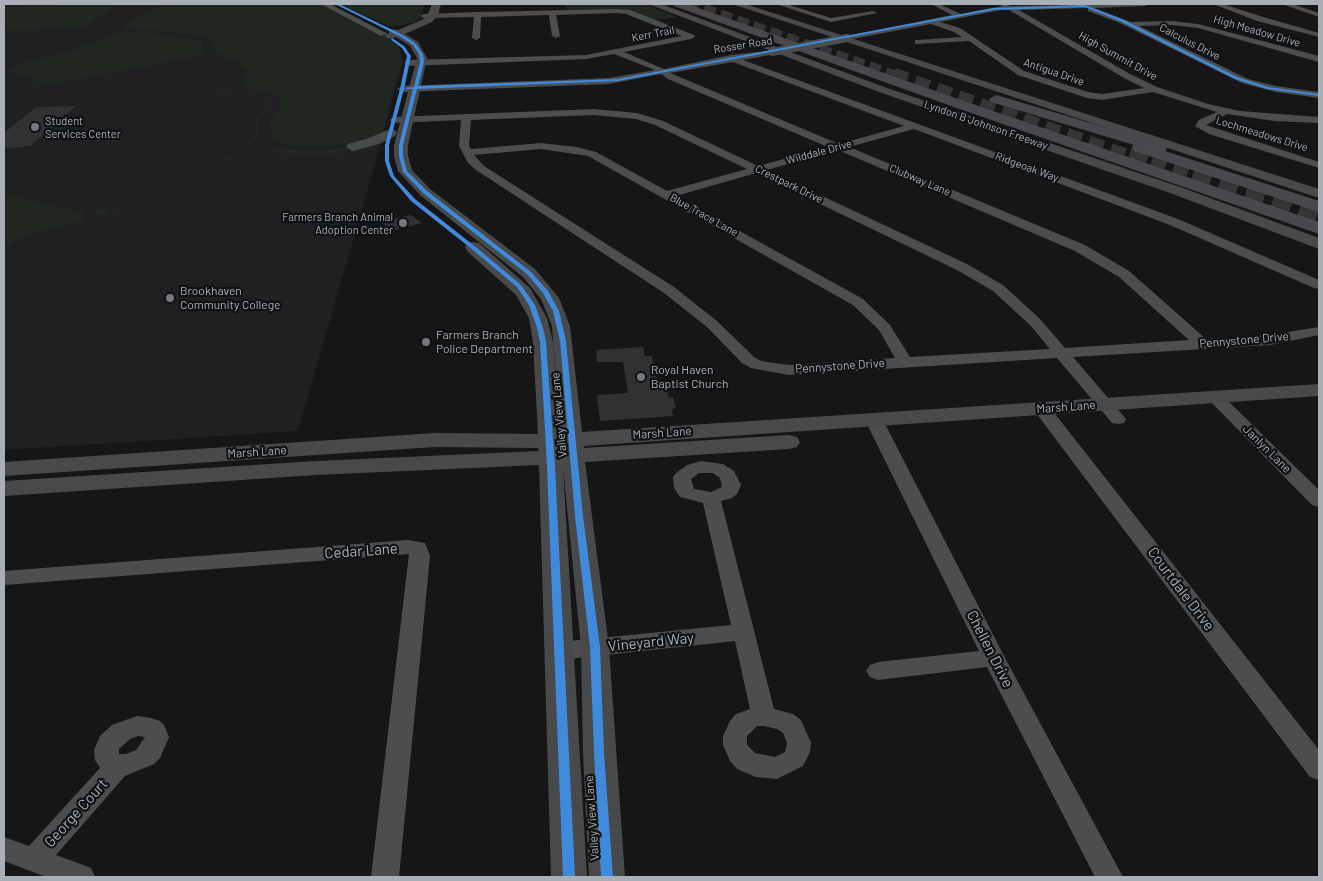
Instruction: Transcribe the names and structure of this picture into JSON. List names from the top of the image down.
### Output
{
  "streets": {
    "highway": ["Lyndon B Johnson Freeway"],
    "main road": ["Marsh Lane", "Valley View Lane"],
    "street": [
      "High Meadow Drive",
      "Kerr Trail",
      "Calculus Drive",
      "Rosser Road",
      "High Summit Drive",
      "Antigua Drive",
      "Lochmeadows Drive",
      "Wilddale Drive",
      "Ridgeoak Way",
      "Clubway Lane",
      "Crestpark Drive",
      "Blue Trace Lane",
      "Pennystone Drive",
      "Janlyn Lane",
      "Cedar Lane",
      "Courtdale Drive",
      "Vineyard Way",
      "Chellen Drive",
      "George Court"
    ]
  },
  "crossings": [
    ["High Meadow Drive", "Calculus Drive"],
    ["Kerr Trail", "Clubway Lane"],
    ["Kerr Trail", "Valley View Lane"],
    ["Calculus Drive", "Rosser Road"],
    ["Rosser Road", "High Summit Drive"],
    ["Rosser Road", "Antigua Drive"],
    ["Rosser Road", "Ridgeoak Way"],
    ["Rosser Road", "Clubway Lane"],
    ["Rosser Road", "Valley View Lane"],
    ["High Summit Drive", "Antigua Drive"],
    ["High Summit Drive", "Lochmeadows Drive"],
    ["Wilddale Drive", "Ridgeoak Way"],
    ["Wilddale Drive", "Clubway Lane"],
    ["Wilddale Drive", "Crestpark Drive"],
    ["Wilddale Drive", "Blue Trace Lane"],
    ["Clubway Lane", "Pennystone Drive"],
    ["Crestpark Drive", "Pennystone Drive"],
    ["Crestpark Drive", "Marsh Lane"],
    ["Crestpark Drive", "Valley View Lane"],
    ["Blue Trace Lane", "Pennystone Drive"],
    ["Marsh Lane", "Valley View Lane"],
    ["Marsh Lane", "Janlyn Lane"],
    ["Marsh Lane", "Courtdale Drive"],
    ["Marsh Lane", "Chellen Drive"],
    ["Valley View Lane", "Vineyard Way"]
  ],
  "places": [
    "Student Services Center",
    "Farmers Branch Animal Adoption Center",
    "Brookhaven Community College",
    "Farmers Branch Police Department",
    "Royal Haven Baptist Church"
  ]
}
